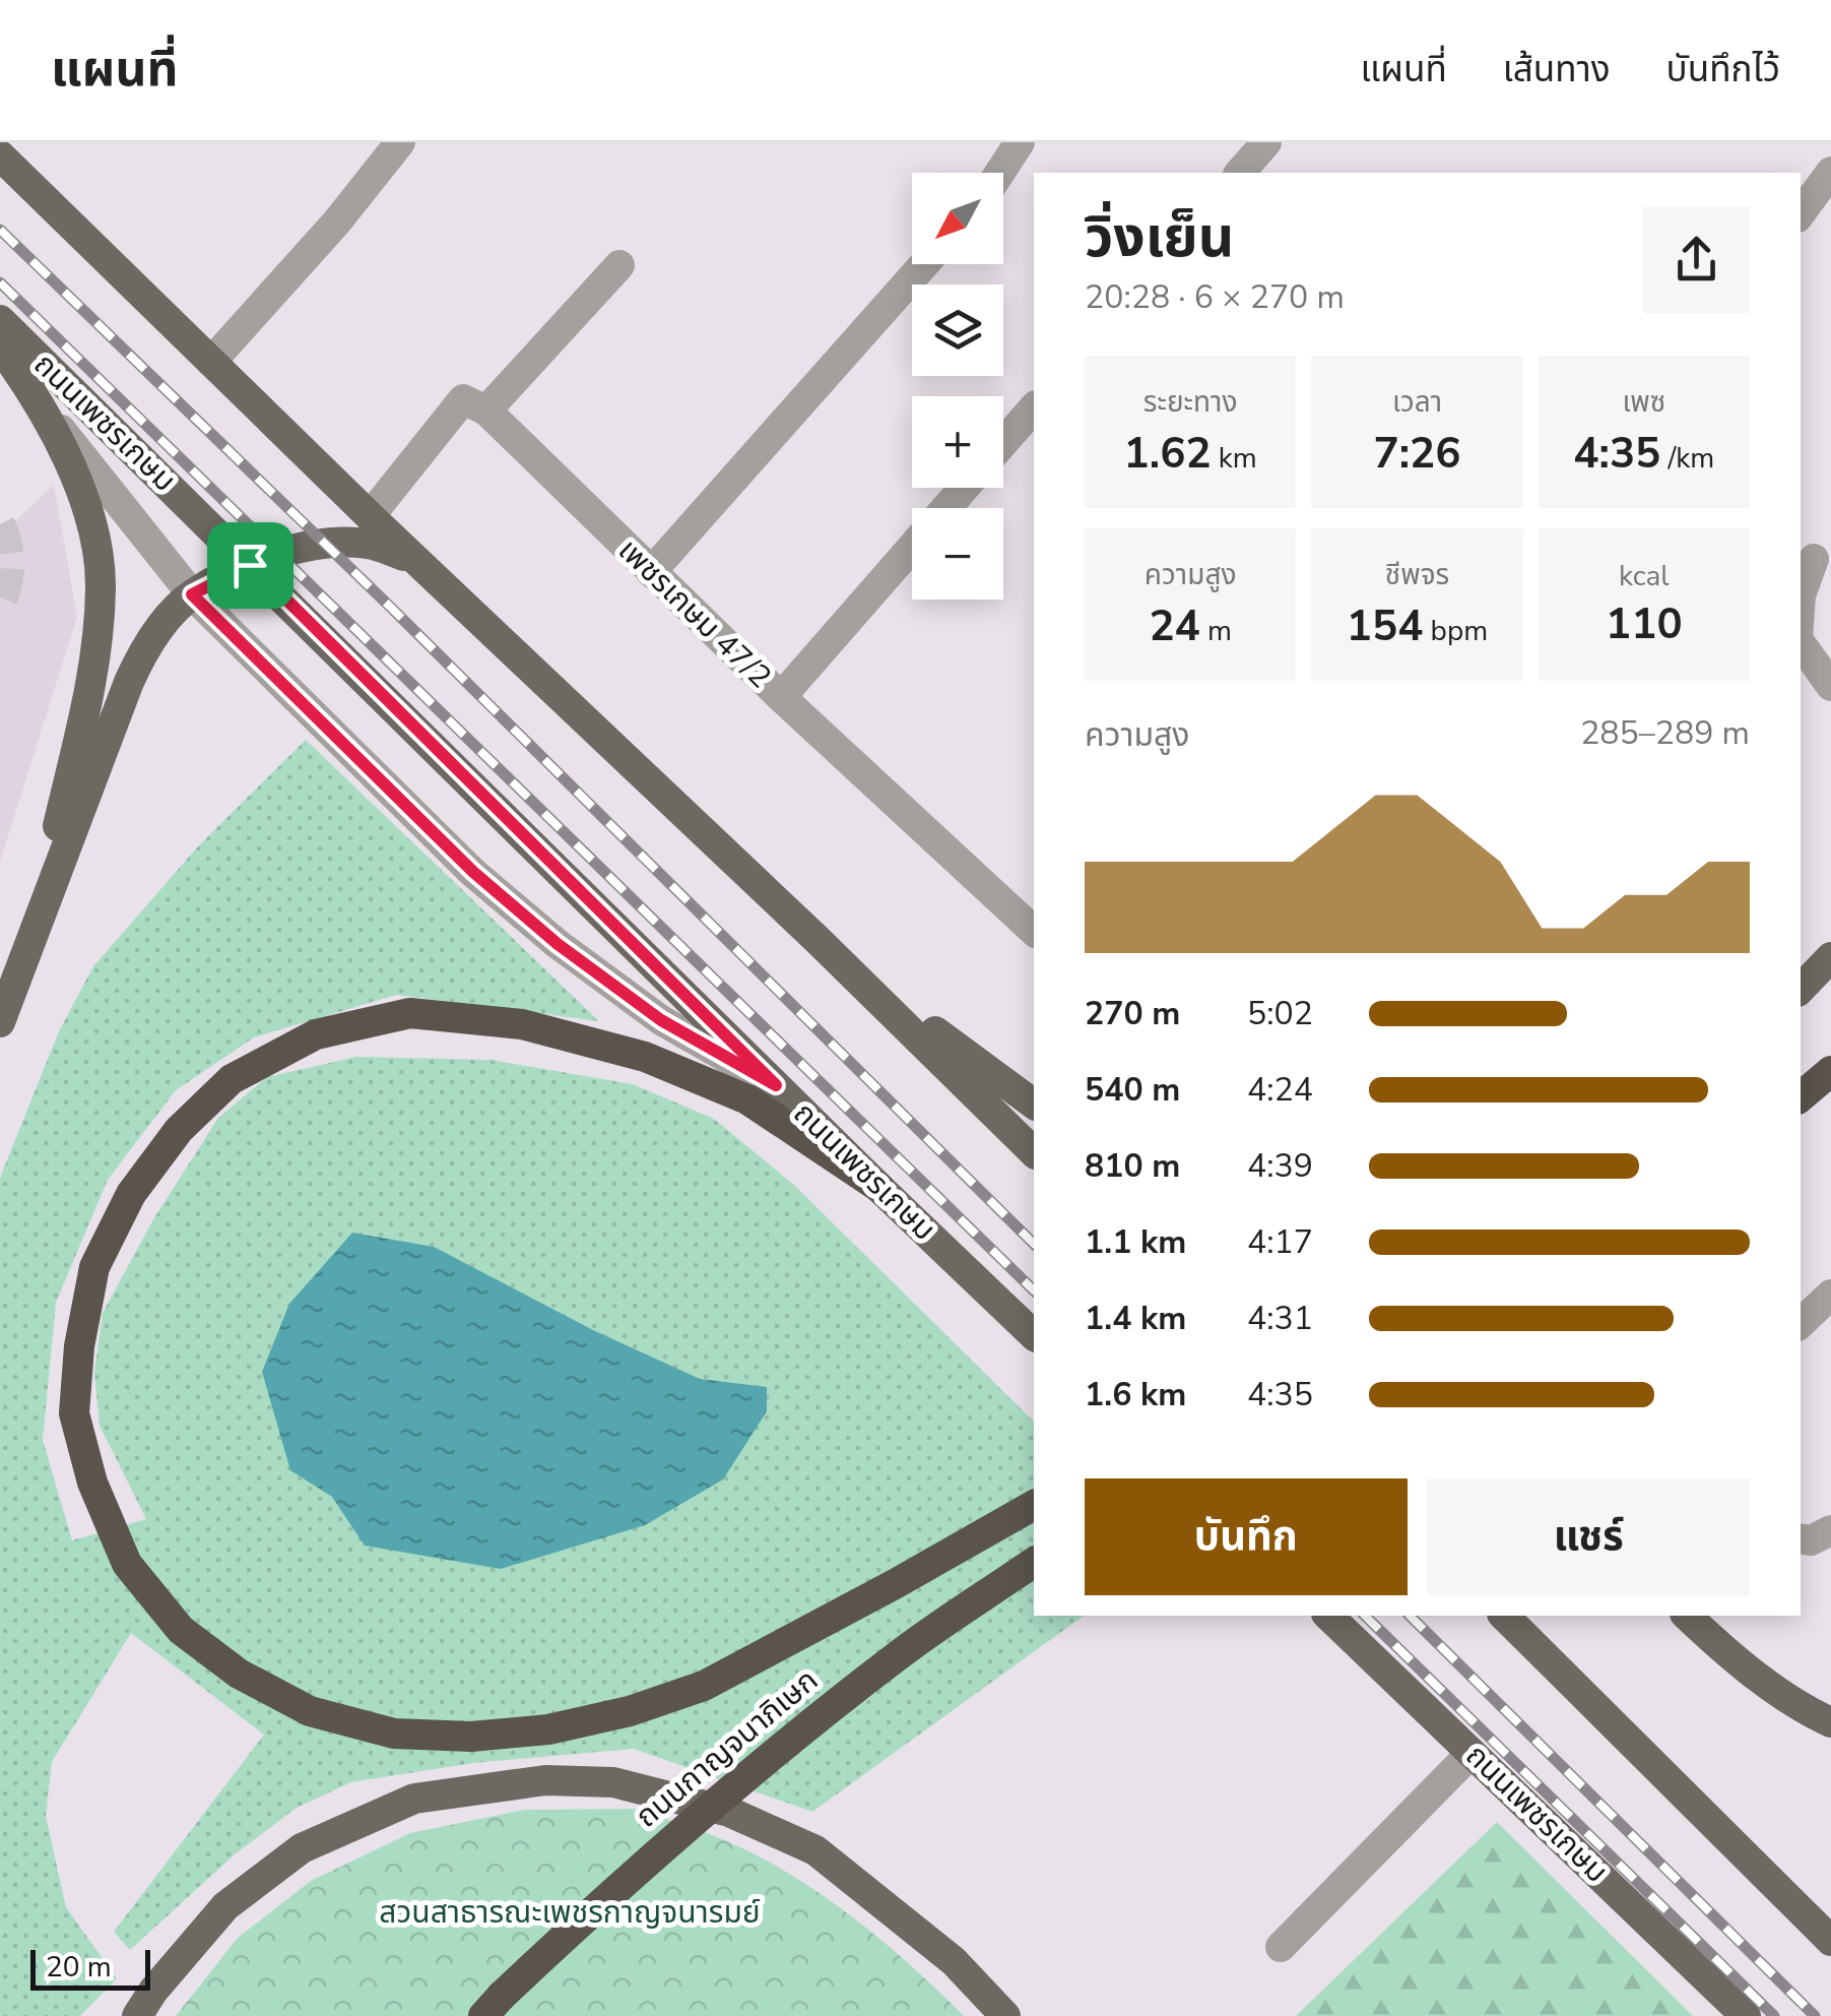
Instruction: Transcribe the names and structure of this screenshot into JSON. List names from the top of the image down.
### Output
{
  "streets": {
    "highway": ["ถนนกาญจนาภิเษก"],
    "main road": ["ถนนเพชรเกษม"],
    "street": ["เพชรเกษม 47/2"]
  },
  "parks": ["สวนสาธารณะเพชรกาญจนารมย์"],
  "scale_bar": "20 m",
  "north": "bottom left",
  "page": {
    "header": "แผนที่",
    "nav": ["แผนที่", "เส้นทาง", "บันทึกไว้"],
    "map_buttons": ["+", "−"],
    "heading": ["วิ่งเย็น", "20:28 · 6 × 270 m"],
    "stats": [
      ["ระยะทาง", "1.62 km"],
      ["เวลา", "7:26"],
      ["เพซ", "4:35 /km"],
      ["ความสูง", "24 m"],
      ["ชีพจร", "154 bpm"],
      ["kcal", "110"]
    ],
    "chart": ["ความสูง", "285–289 m"],
    "list": [
      {
        "name": "270 m",
        "note": "5:02"
      },
      {
        "name": "540 m",
        "note": "4:24"
      },
      {
        "name": "810 m",
        "note": "4:39"
      },
      {
        "name": "1.1 km",
        "note": "4:17"
      },
      {
        "name": "1.4 km",
        "note": "4:31"
      },
      {
        "name": "1.6 km",
        "note": "4:35"
      }
    ],
    "buttons": ["บันทึก", "แชร์"],
    "scale": "20 m"
  }
}
